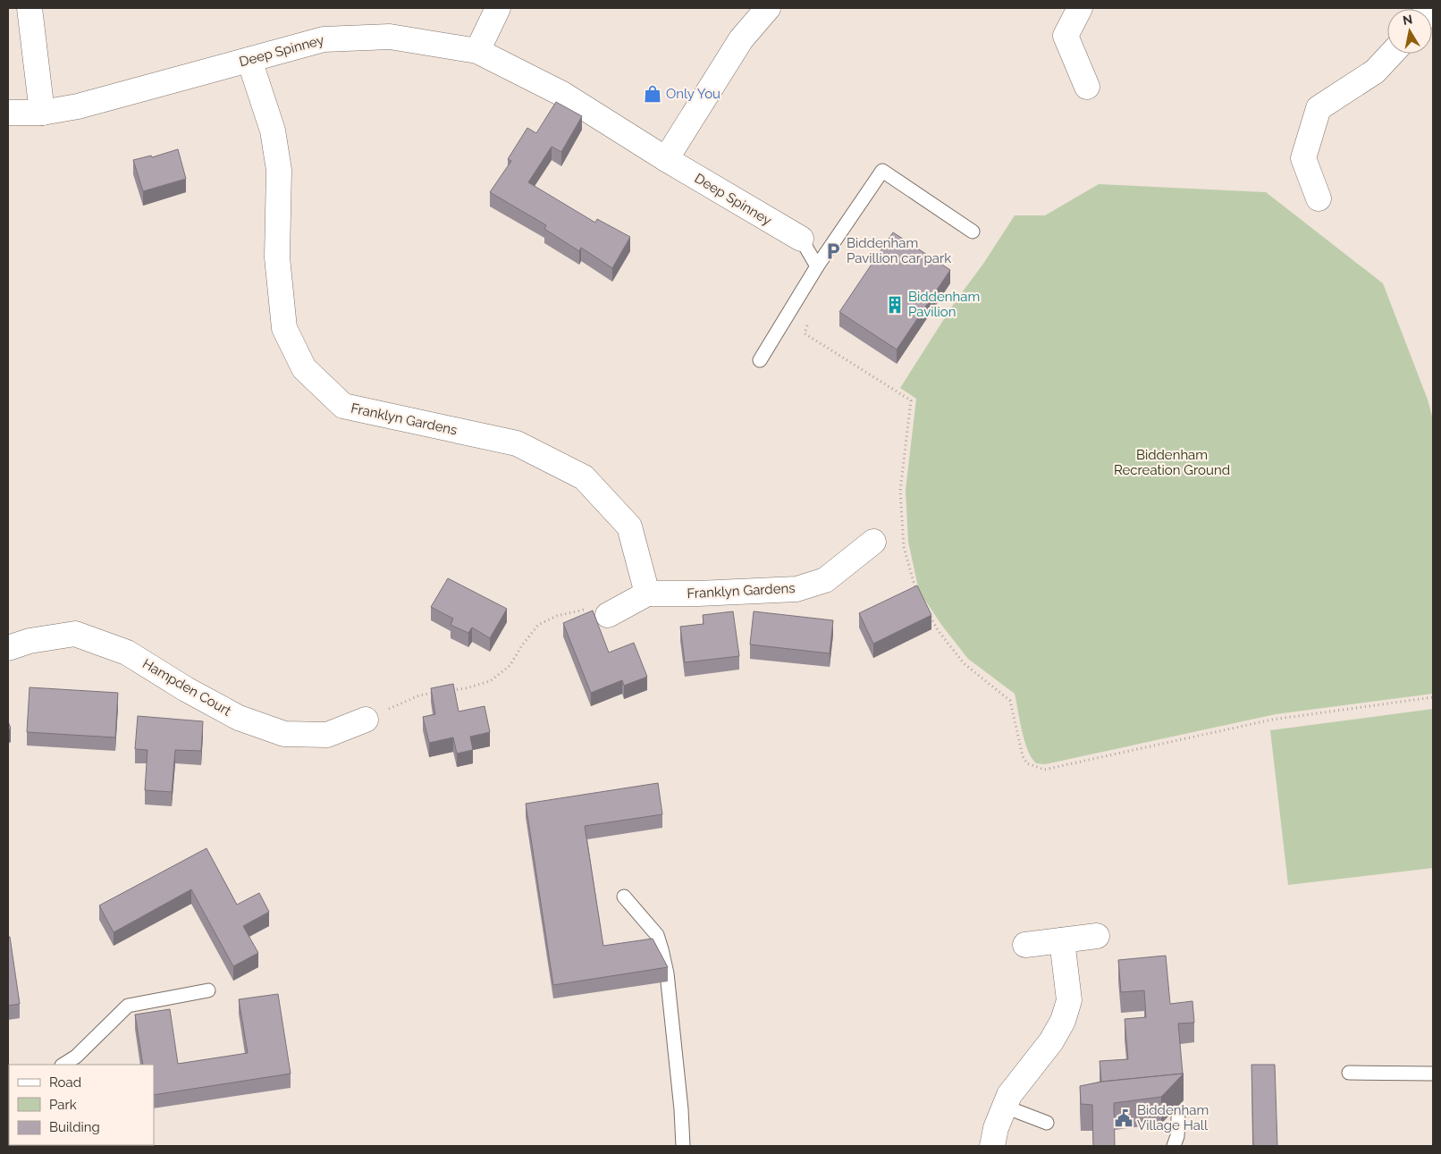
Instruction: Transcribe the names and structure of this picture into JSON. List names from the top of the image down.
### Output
{
  "streets": {
    "street": ["Deep Spinney", "Franklyn Gardens", "Hampden Court"]
  },
  "crossings": [
    ["Deep Spinney", "Franklyn Gardens"]
  ],
  "parks": ["Biddenham Recreation Ground"],
  "places": {
    "shop": ["Only You"],
    "parking": ["Biddenham Pavillion car park"],
    "building": ["Biddenham Pavilion"],
    "public building": ["Biddenham Village Hall"]
  },
  "legend": ["Road", "Park", "Building"],
  "north": "top"
}
